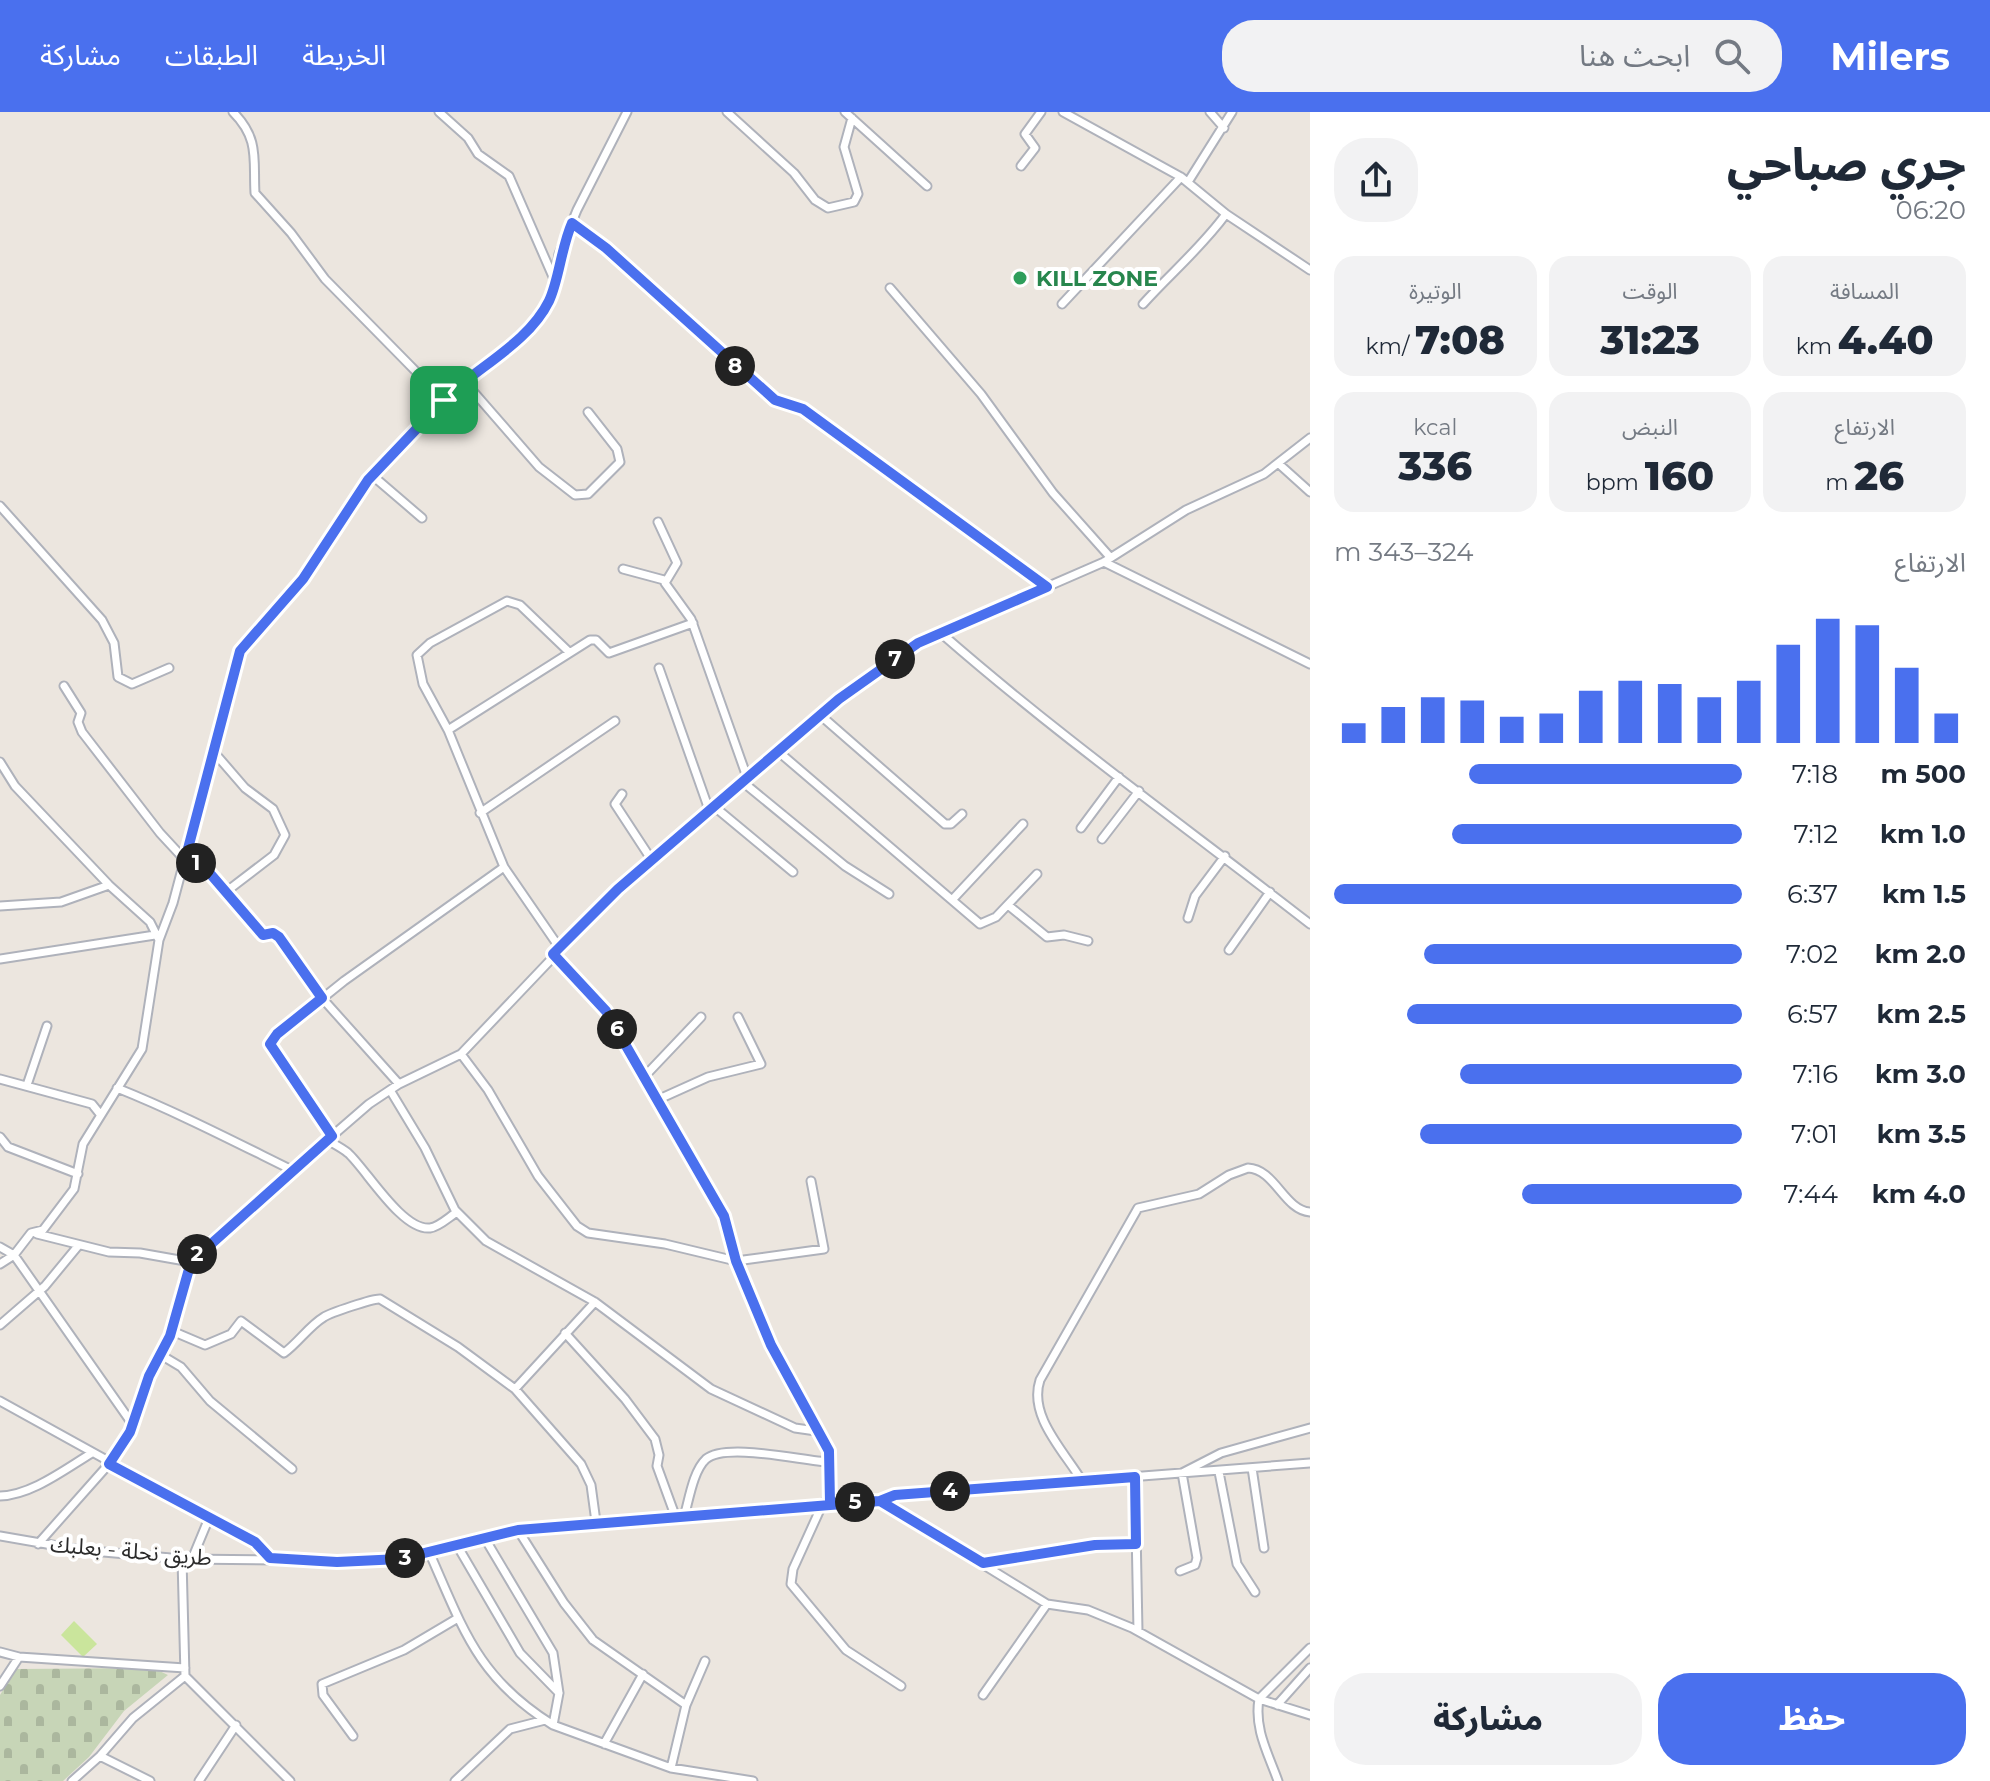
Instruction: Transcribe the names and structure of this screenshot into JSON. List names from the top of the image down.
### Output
{
  "streets": {
    "street": ["طريق نحلة - بعلبك"]
  },
  "places": ["KILL ZONE"],
  "page": {
    "header": "Milers",
    "search": "ابحث هنا",
    "nav": ["الخريطة", "الطبقات", "مشاركة"],
    "heading": ["جري صباحي", "06:20"],
    "stats": [
      ["المسافة", "4.40 km"],
      ["الوقت", "31:23"],
      ["الوتيرة", "7:08 /km"],
      ["الارتفاع", "26 m"],
      ["النبض", "160 bpm"],
      ["kcal", "336"]
    ],
    "pins": [
      "8",
      "7",
      "1",
      "6",
      "2",
      "4",
      "5",
      "3"
    ],
    "chart": ["الارتفاع", "324–343 m"],
    "list": [
      {
        "name": "500 m",
        "note": "7:18"
      },
      {
        "name": "1.0 km",
        "note": "7:12"
      },
      {
        "name": "1.5 km",
        "note": "6:37"
      },
      {
        "name": "2.0 km",
        "note": "7:02"
      },
      {
        "name": "2.5 km",
        "note": "6:57"
      },
      {
        "name": "3.0 km",
        "note": "7:16"
      },
      {
        "name": "3.5 km",
        "note": "7:01"
      },
      {
        "name": "4.0 km",
        "note": "7:44"
      }
    ],
    "buttons": ["حفظ", "مشاركة"]
  }
}
